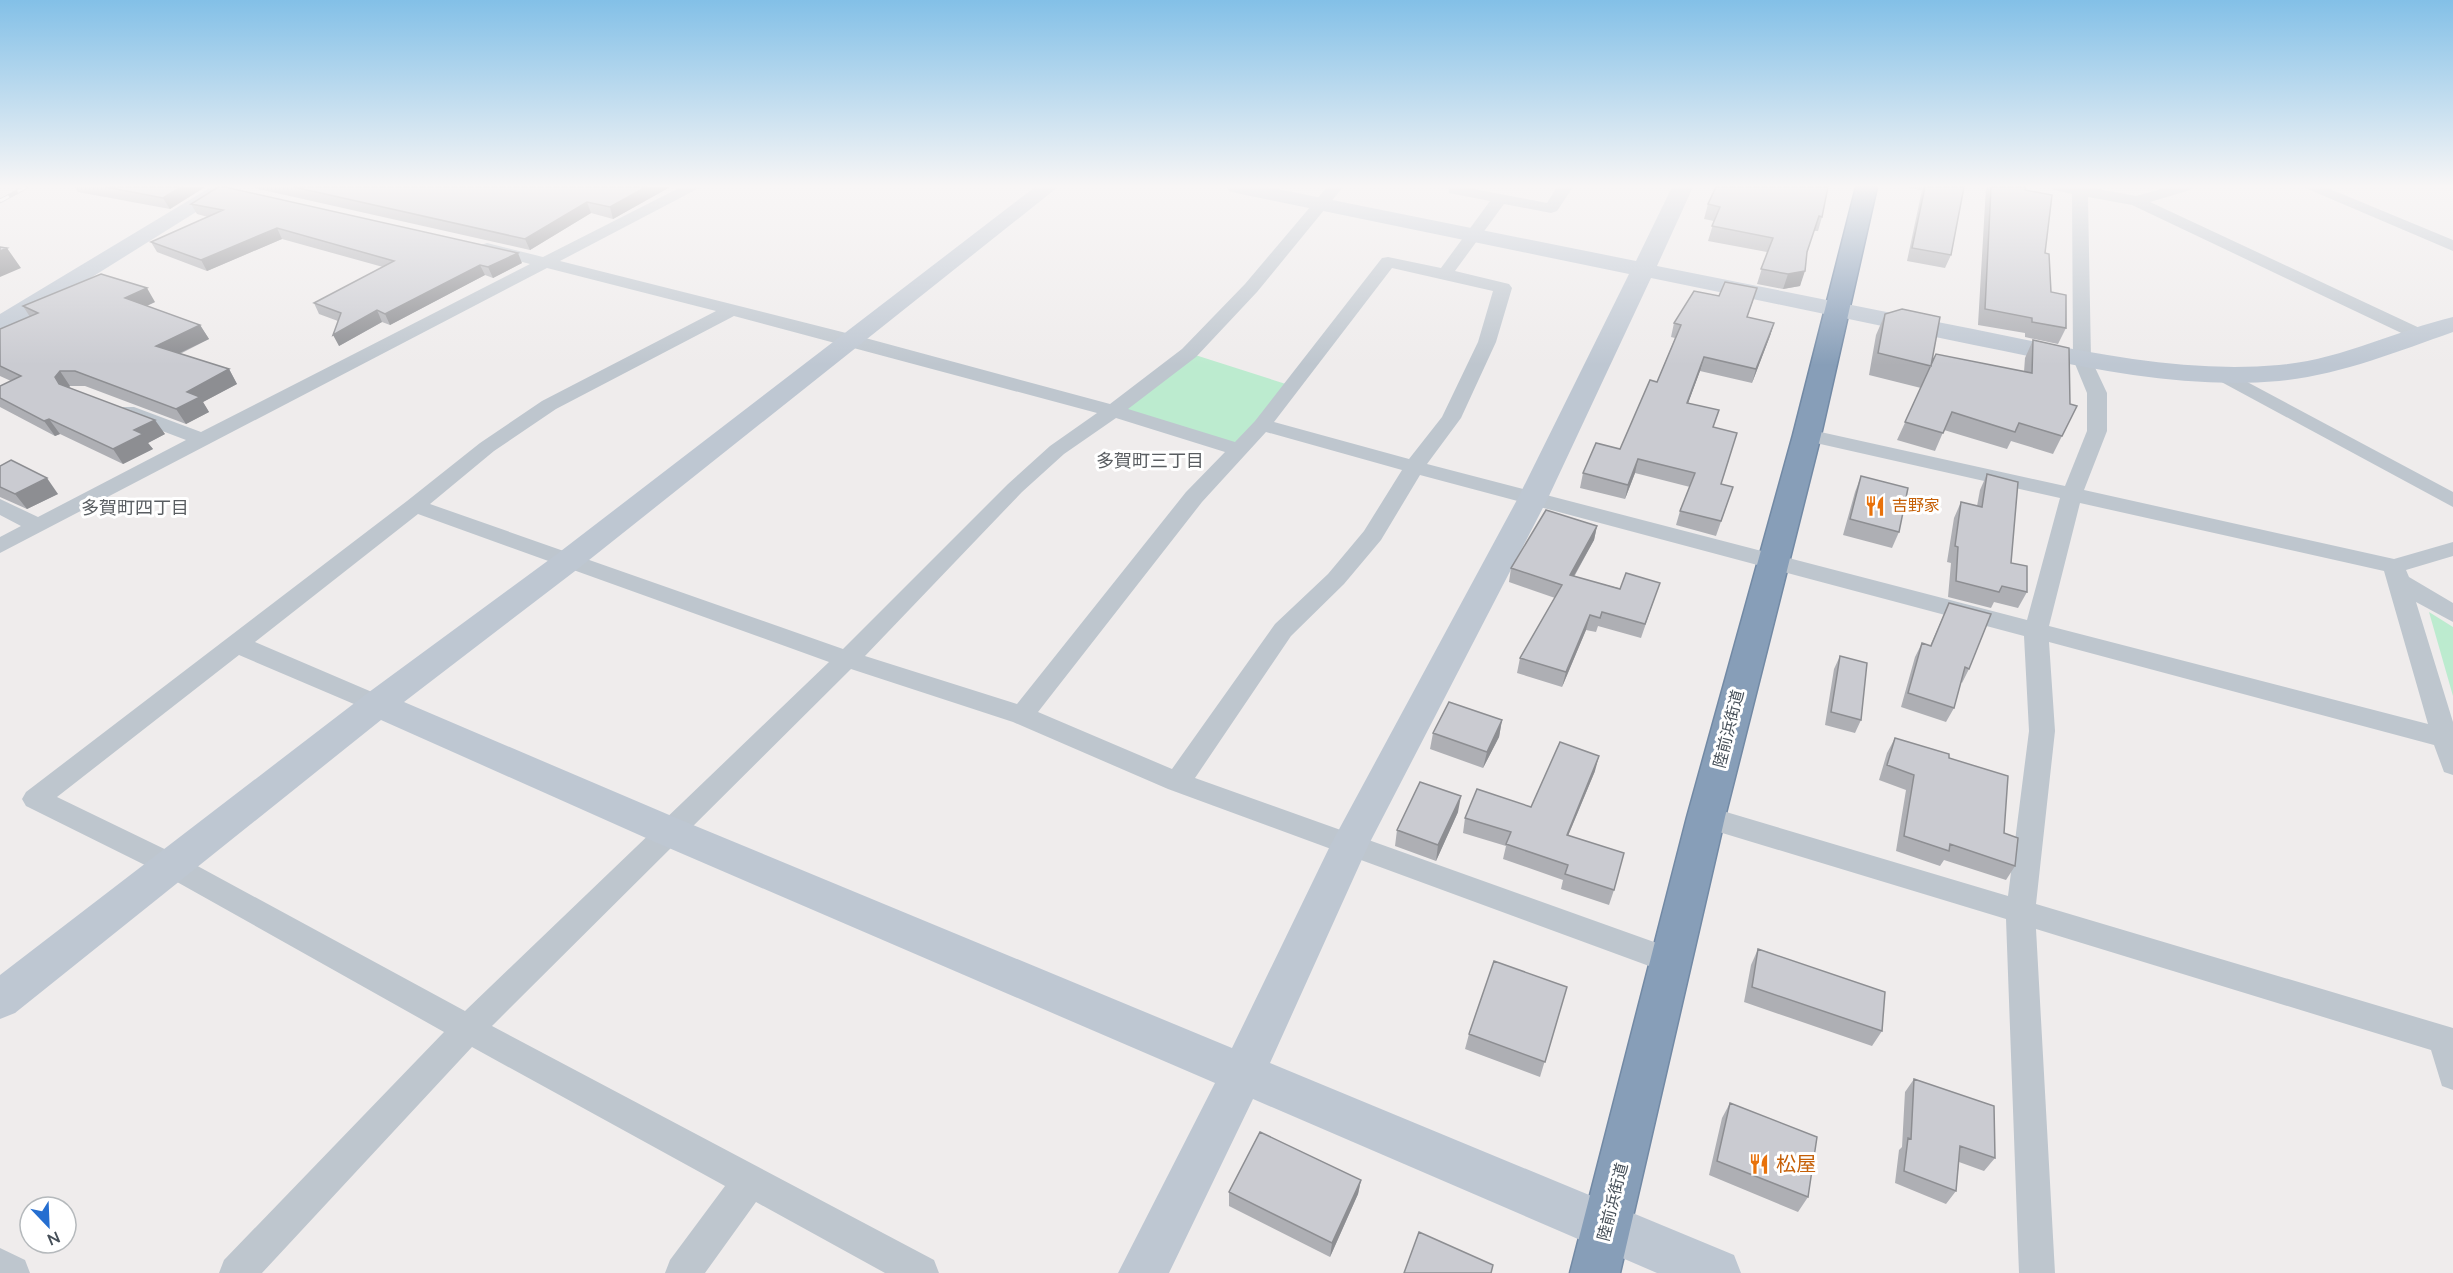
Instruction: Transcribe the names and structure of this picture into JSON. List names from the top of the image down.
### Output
{
  "streets": {
    "highway": ["陸前浜街道"]
  },
  "districts": ["多賀町三丁目", "多賀町四丁目"],
  "places": {
    "restaurant": ["吉野家", "松屋"]
  },
  "north": "bottom right"
}
